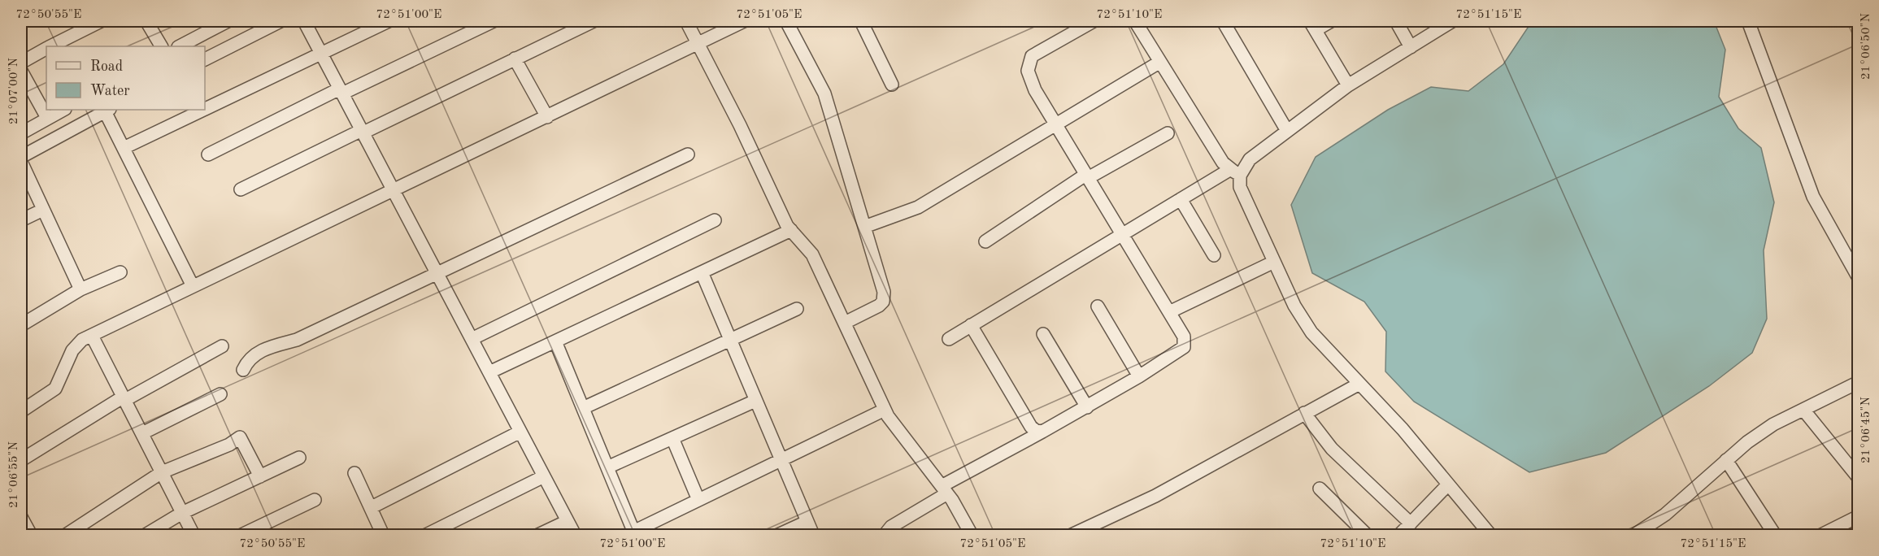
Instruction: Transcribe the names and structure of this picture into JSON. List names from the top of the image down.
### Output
{
  "legend": ["Road", "Water"],
  "coordinates": [
    "72°50'55\"E",
    "72°51'00\"E",
    "72°51'05\"E",
    "72°51'10\"E",
    "72°51'15\"E",
    "21°06'50\"N",
    "21°07'00\"N",
    "21°06'45\"N",
    "21°06'55\"N"
  ]
}
